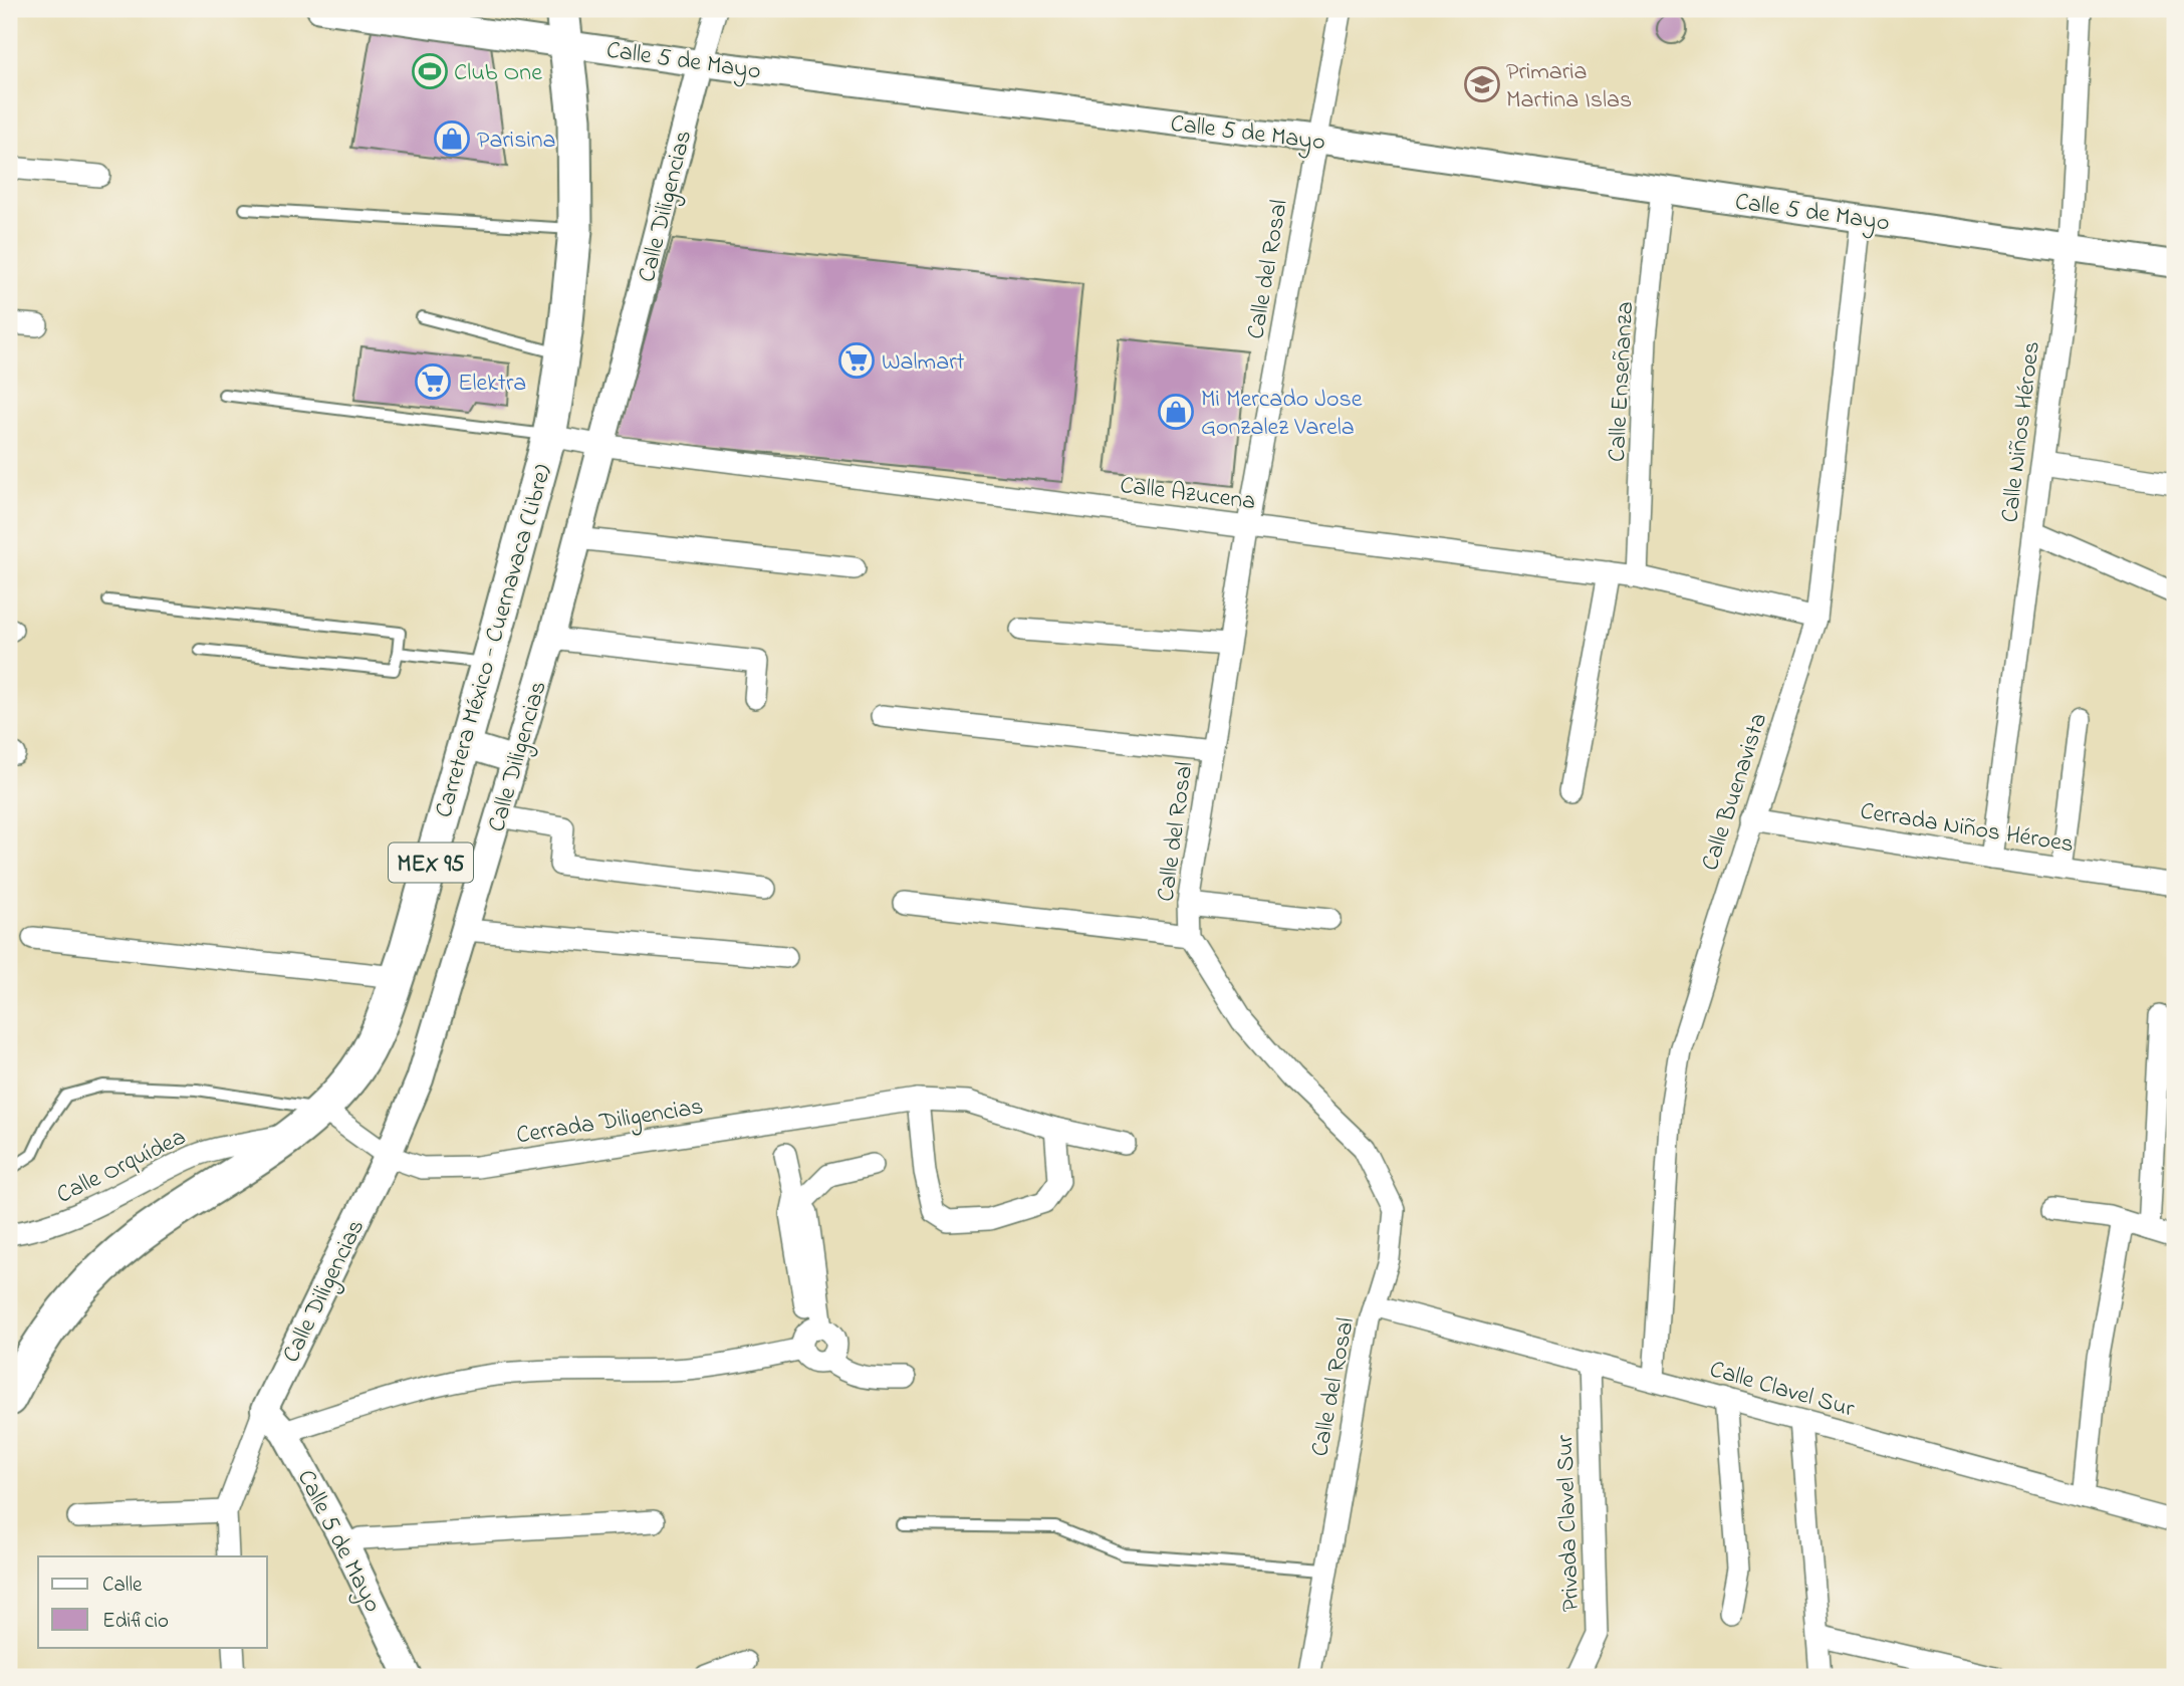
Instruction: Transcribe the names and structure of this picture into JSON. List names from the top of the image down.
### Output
{
  "streets": {
    "main road": ["Carretera México - Cuernavaca (Libre)", "MEX 95"],
    "street": [
      "Calle 5 de Mayo",
      "Calle Diligencias",
      "Calle del Rosal",
      "Calle Enseñanza",
      "Calle Niños Héroes",
      "Calle Azucena",
      "Calle Buenavista",
      "Cerrada Niños Héroes",
      "Cerrada Diligencias",
      "Calle Orquídea",
      "Calle Clavel Sur",
      "Privada Clavel Sur"
    ]
  },
  "crossings": [
    ["Calle 5 de Mayo", "Calle Diligencias"],
    ["Calle 5 de Mayo", "Calle del Rosal"],
    ["Calle 5 de Mayo", "Calle Enseñanza"],
    ["Calle 5 de Mayo", "Calle Niños Héroes"],
    ["Calle 5 de Mayo", "Carretera México - Cuernavaca (Libre)"],
    ["Calle 5 de Mayo", "Calle Buenavista"],
    ["Calle Diligencias", "Calle Azucena"],
    ["Calle Diligencias", "Cerrada Diligencias"],
    ["Calle del Rosal", "Calle Azucena"],
    ["Calle del Rosal", "Calle Clavel Sur"],
    ["Calle Enseñanza", "Calle Azucena"],
    ["Calle Niños Héroes", "Cerrada Niños Héroes"],
    ["Calle Azucena", "Carretera México - Cuernavaca (Libre)"],
    ["Calle Azucena", "Calle Buenavista"],
    ["Carretera México - Cuernavaca (Libre)", "Cerrada Diligencias"],
    ["Carretera México - Cuernavaca (Libre)", "Calle Orquídea"],
    ["Calle Buenavista", "Cerrada Niños Héroes"],
    ["Calle Buenavista", "Calle Clavel Sur"],
    ["Calle Clavel Sur", "Privada Clavel Sur"]
  ],
  "places": {
    "sports": ["Club One"],
    "school or university": ["Primaria Martina Islas"],
    "shop": ["Parisina", "Mi Mercado Jose Gonzalez Varela"],
    "supermarket": ["Walmart", "Elektra"]
  },
  "legend": ["Calle", "Edificio"]
}
